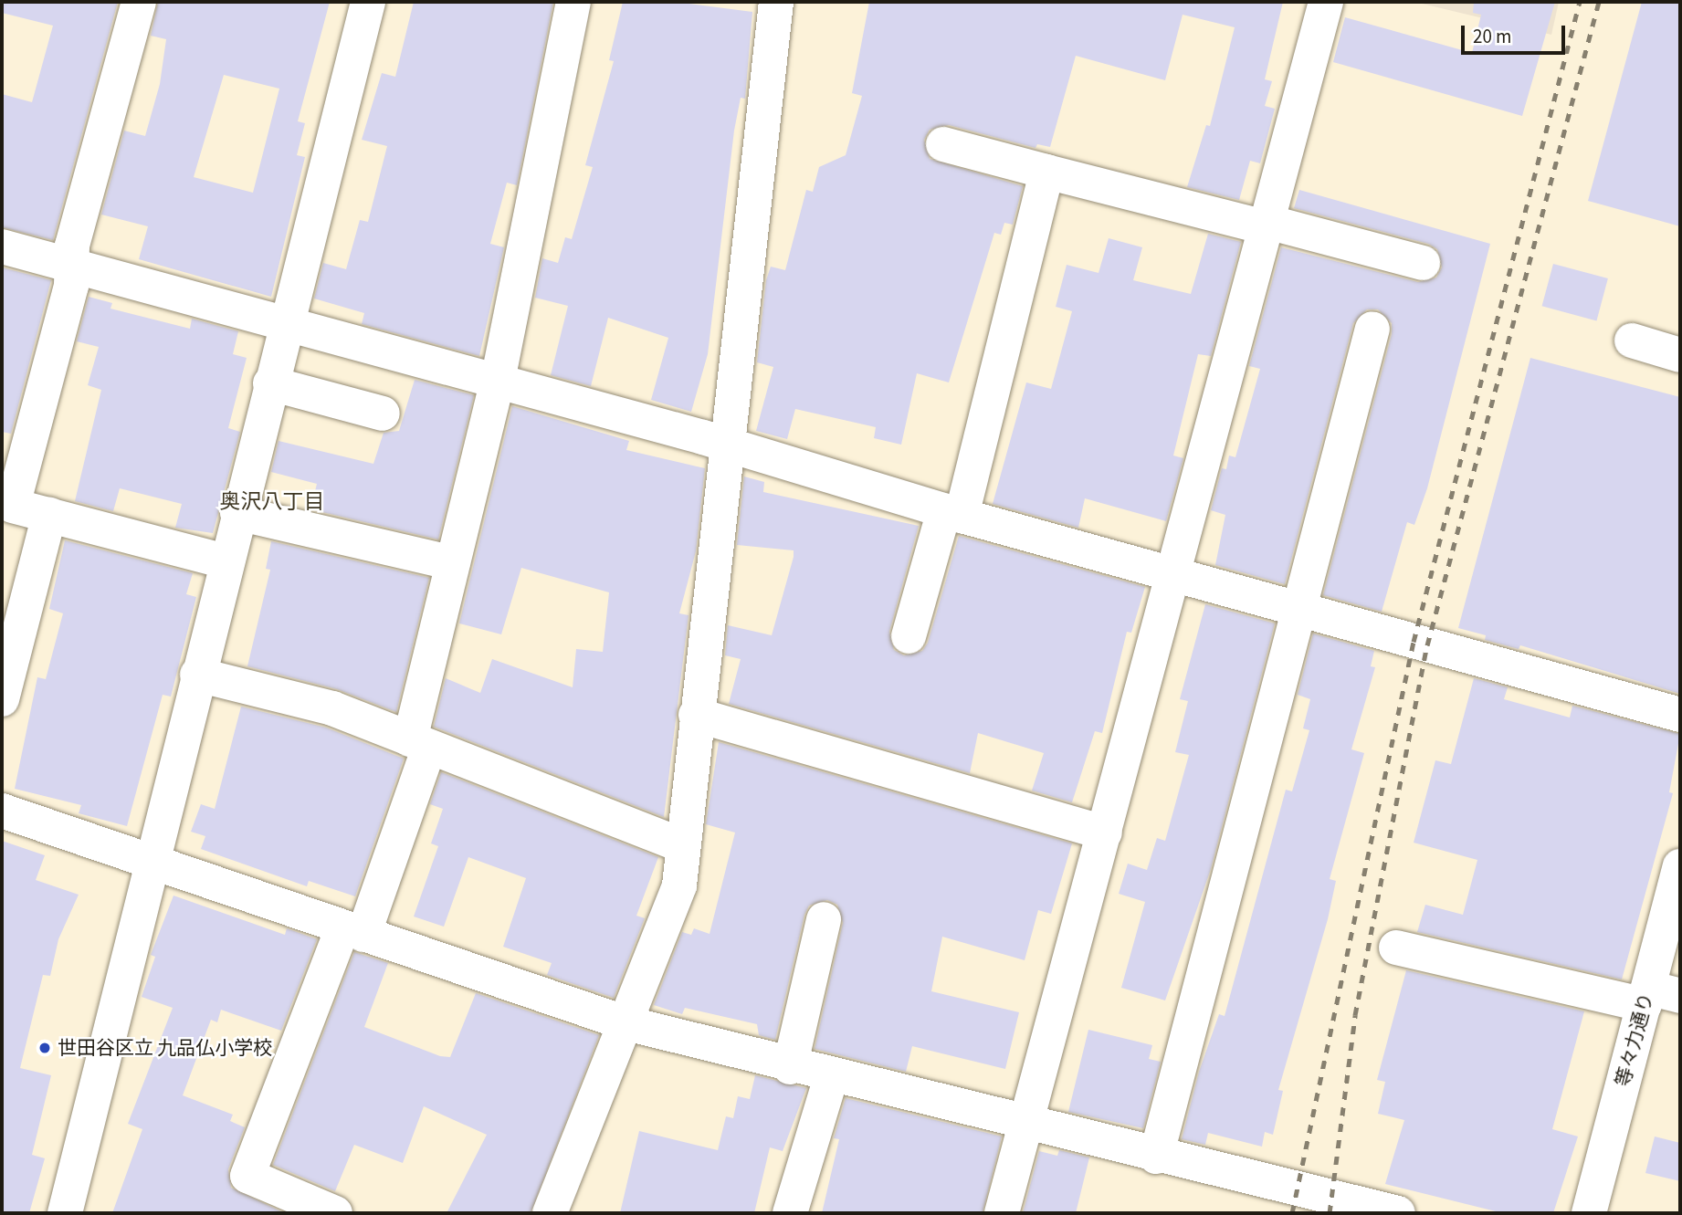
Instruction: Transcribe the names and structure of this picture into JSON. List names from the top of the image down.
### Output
{
  "streets": {
    "street": ["等々力通り"]
  },
  "districts": ["奥沢八丁目"],
  "places": ["世田谷区立 九品仏小学校"],
  "scale_bar": "20 m"
}
